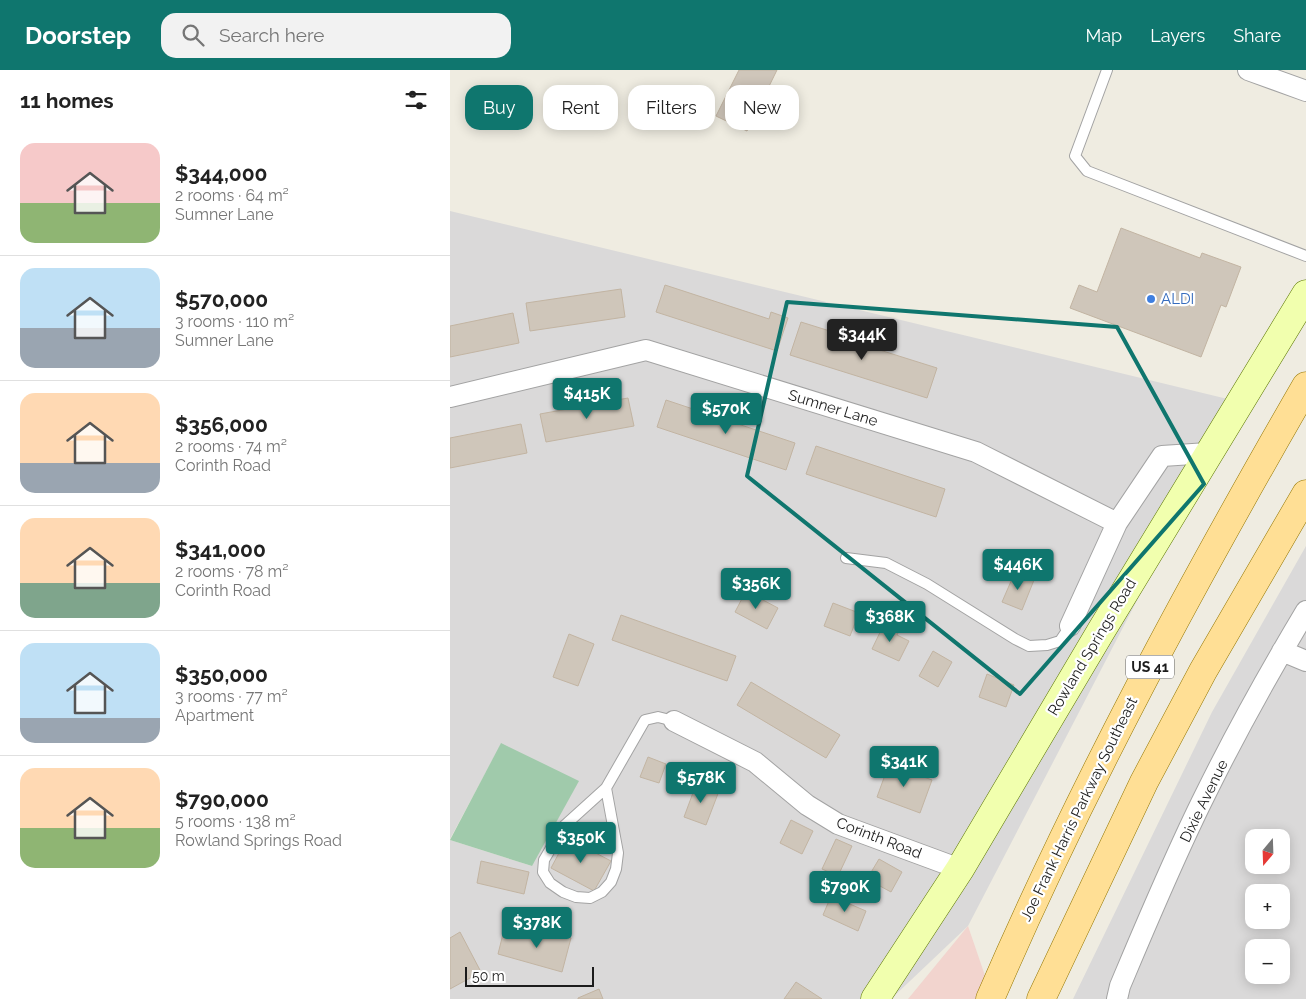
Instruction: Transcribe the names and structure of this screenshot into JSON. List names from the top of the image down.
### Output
{
  "streets": {
    "main road": ["US 41", "Joe Frank Harris Parkway Southeast"],
    "street": [
      "Sumner Lane",
      "Rowland Springs Road",
      "Dixie Avenue",
      "Corinth Road"
    ]
  },
  "crossings": [
    ["Rowland Springs Road", "Corinth Road"]
  ],
  "places": ["ALDI"],
  "scale_bar": "50 m",
  "north": "bottom",
  "page": {
    "header": "Doorstep",
    "search": "Search here",
    "nav": ["Map", "Layers", "Share"],
    "heading": "11 homes",
    "chip": [
      "Buy",
      "Rent",
      "Filters",
      "New"
    ],
    "list": [
      {
        "name": "$344,000",
        "note": "2 rooms · 64 m² · Sumner Lane"
      },
      {
        "name": "$570,000",
        "note": "3 rooms · 110 m² · Sumner Lane"
      },
      {
        "name": "$356,000",
        "note": "2 rooms · 74 m² · Corinth Road"
      },
      {
        "name": "$341,000",
        "note": "2 rooms · 78 m² · Corinth Road"
      },
      {
        "name": "$350,000",
        "note": "3 rooms · 77 m² · Apartment"
      },
      {
        "name": "$790,000",
        "note": "5 rooms · 138 m² · Rowland Springs Road"
      }
    ],
    "price": [
      "$344K",
      "$415K",
      "$570K",
      "$446K",
      "$356K",
      "$368K",
      "$341K",
      "$578K",
      "$350K",
      "$790K",
      "$378K"
    ],
    "map_buttons": ["+", "−"],
    "scale": "50 m"
  }
}
